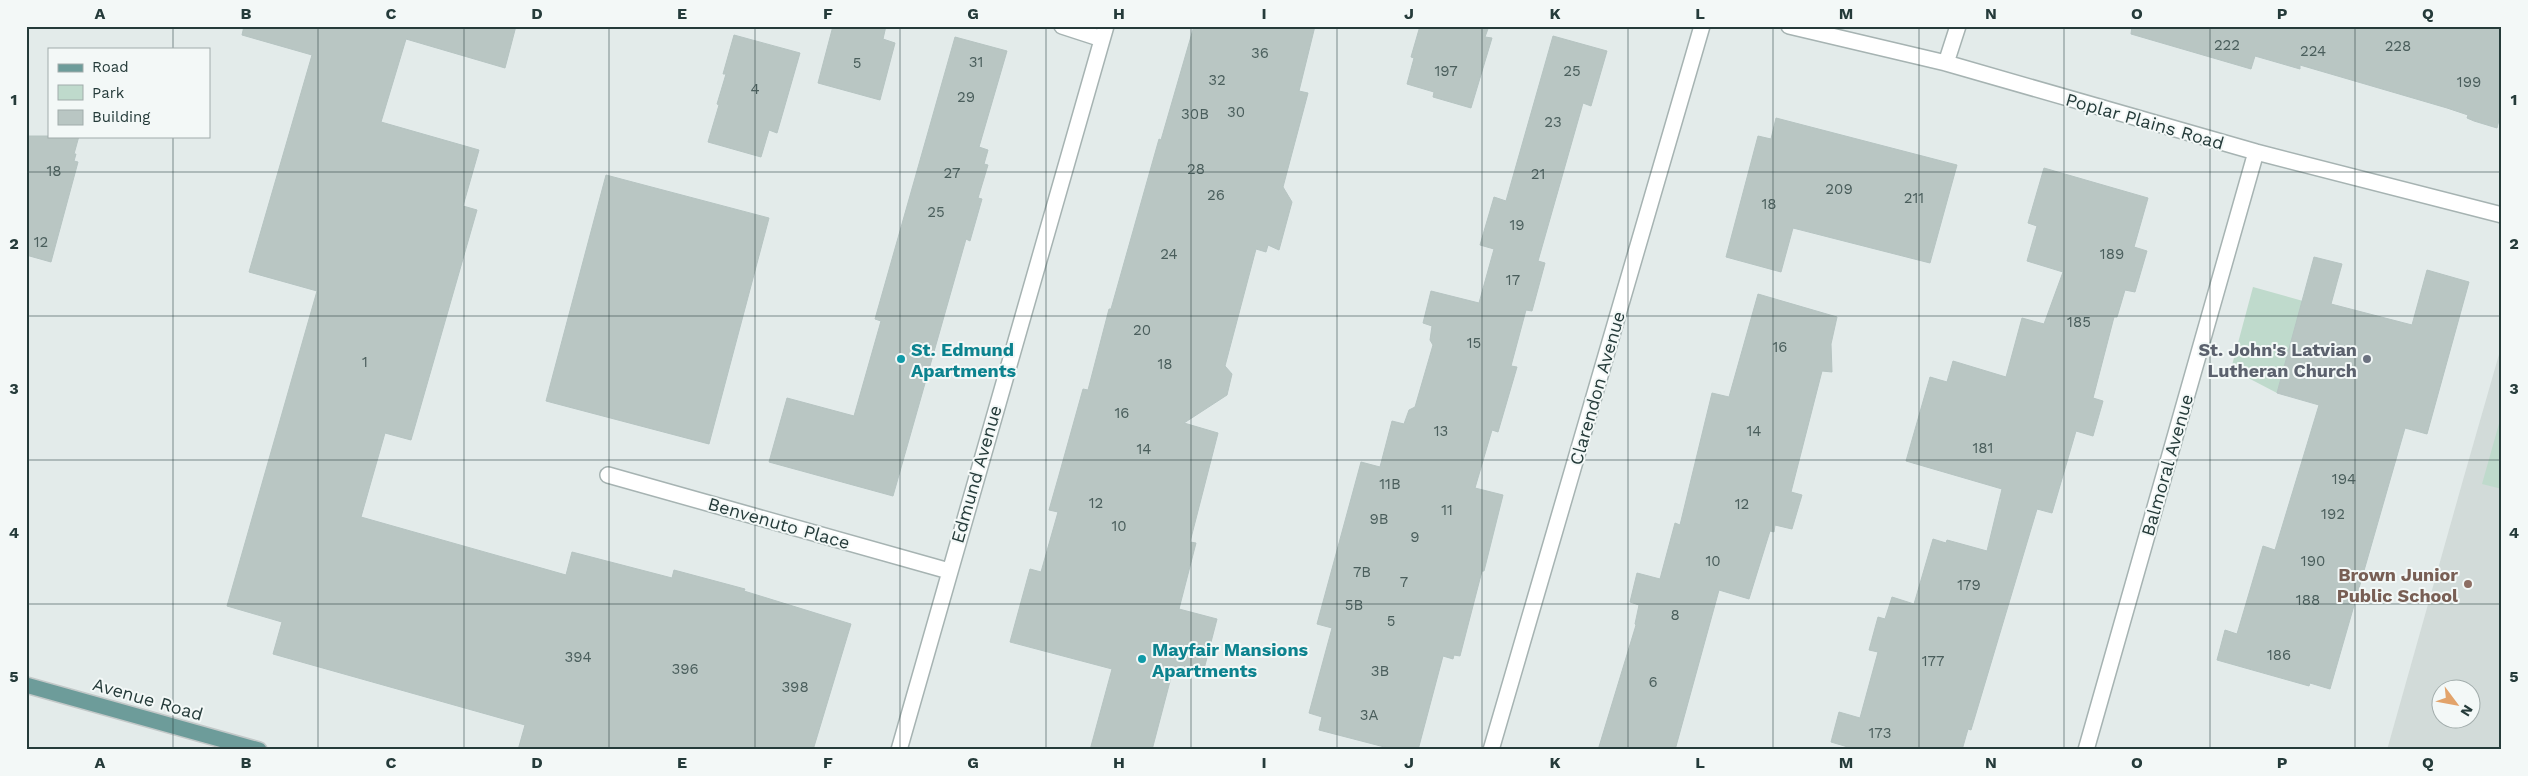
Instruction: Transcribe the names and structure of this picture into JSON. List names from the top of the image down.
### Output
{
  "streets": {
    "main road": ["Avenue Road"],
    "street": [
      "Poplar Plains Road",
      "Clarendon Avenue",
      "Balmoral Avenue",
      "Edmund Avenue",
      "Benvenuto Place"
    ]
  },
  "crossings": [
    ["Poplar Plains Road", "Balmoral Avenue"],
    ["Edmund Avenue", "Benvenuto Place"]
  ],
  "places": [
    "St. Edmund Apartments",
    "St. John's Latvian Lutheran Church",
    "Brown Junior Public School",
    "Mayfair Mansions Apartments"
  ],
  "house_numbers": [
    "222",
    "228",
    "224",
    "36",
    "31",
    "5",
    "197",
    "25",
    "32",
    "199",
    "4",
    "29",
    "30",
    "30B",
    "23",
    "28",
    "18",
    "27",
    "21",
    "209",
    "26",
    "211",
    "18",
    "25",
    "19",
    "12",
    "24",
    "189",
    "17",
    "185",
    "20",
    "15",
    "16",
    "1",
    "18",
    "16",
    "13",
    "14",
    "181",
    "14",
    "194",
    "11B",
    "12",
    "12",
    "11",
    "192",
    "9B",
    "10",
    "9",
    "10",
    "190",
    "7B",
    "7",
    "179",
    "188",
    "5B",
    "8",
    "5",
    "186",
    "394",
    "177",
    "396",
    "3B",
    "6",
    "398",
    "3A",
    "173"
  ],
  "legend": ["Road", "Park", "Building"],
  "north": "bottom right",
  "grid": {
    "columns": [
      "A",
      "B",
      "C",
      "D",
      "E",
      "F",
      "G",
      "H",
      "I",
      "J",
      "K",
      "L",
      "M",
      "N",
      "O",
      "P",
      "Q"
    ],
    "rows": [
      "1",
      "2",
      "3",
      "4",
      "5"
    ]
  }
}
